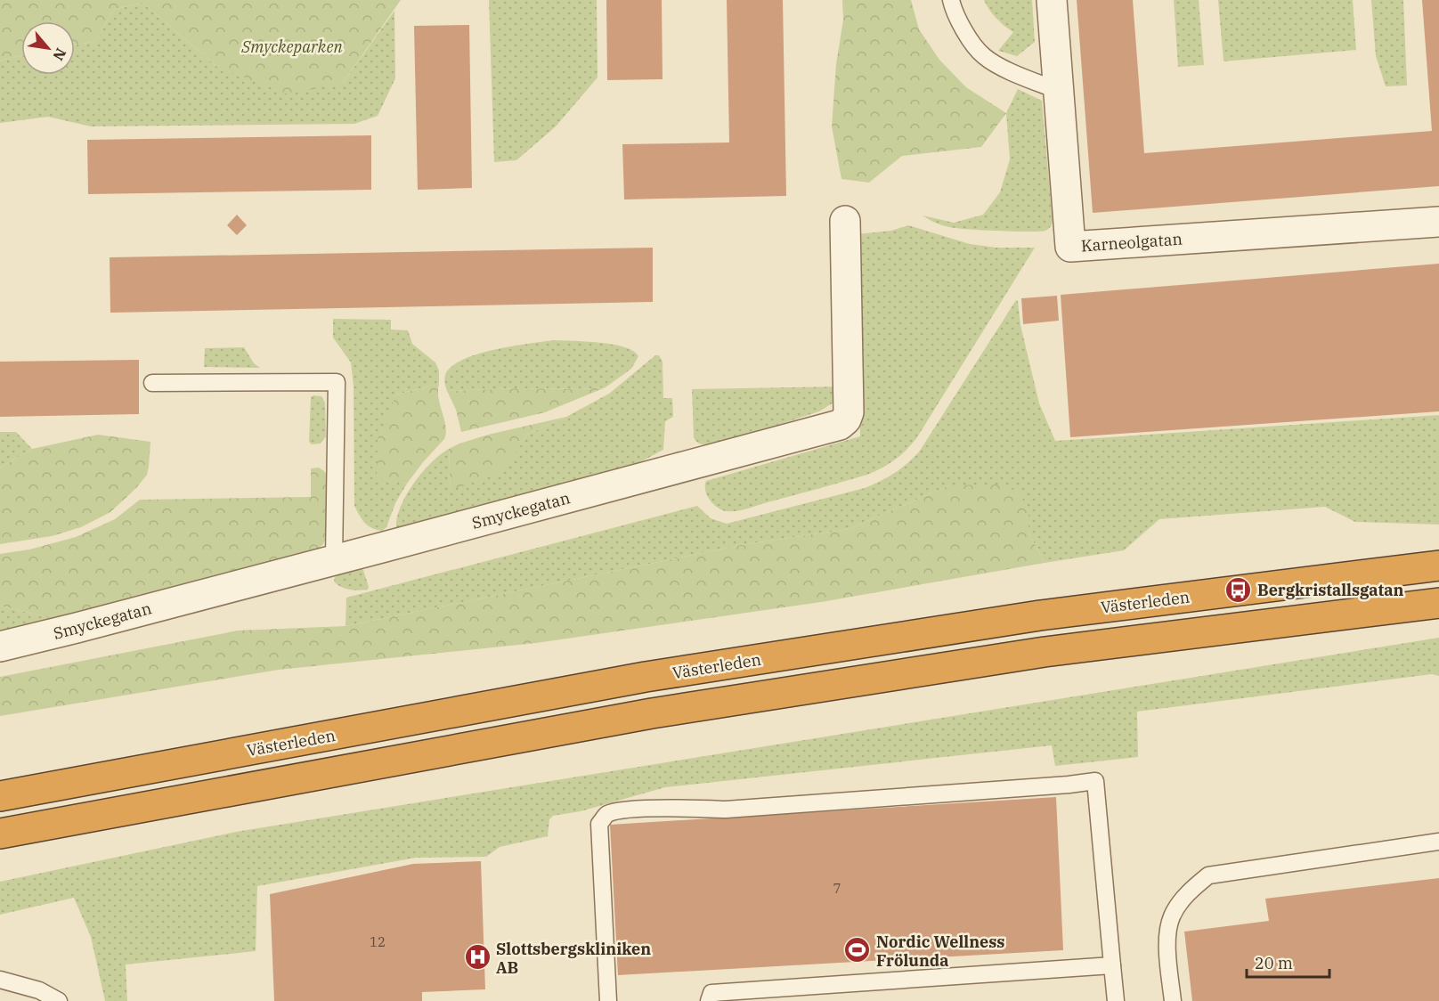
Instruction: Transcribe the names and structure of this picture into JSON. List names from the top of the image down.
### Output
{
  "streets": {
    "highway": ["Västerleden"],
    "street": ["Karneolgatan", "Smyckegatan"]
  },
  "parks": ["Smyckeparken"],
  "places": {
    "bus stop": ["Bergkristallsgatan"],
    "sports": ["Nordic Wellness Frölunda"],
    "hospital": ["Slottsbergskliniken AB"]
  },
  "house_numbers": ["7", "12"],
  "scale_bar": "20 m",
  "north": "bottom right"
}
